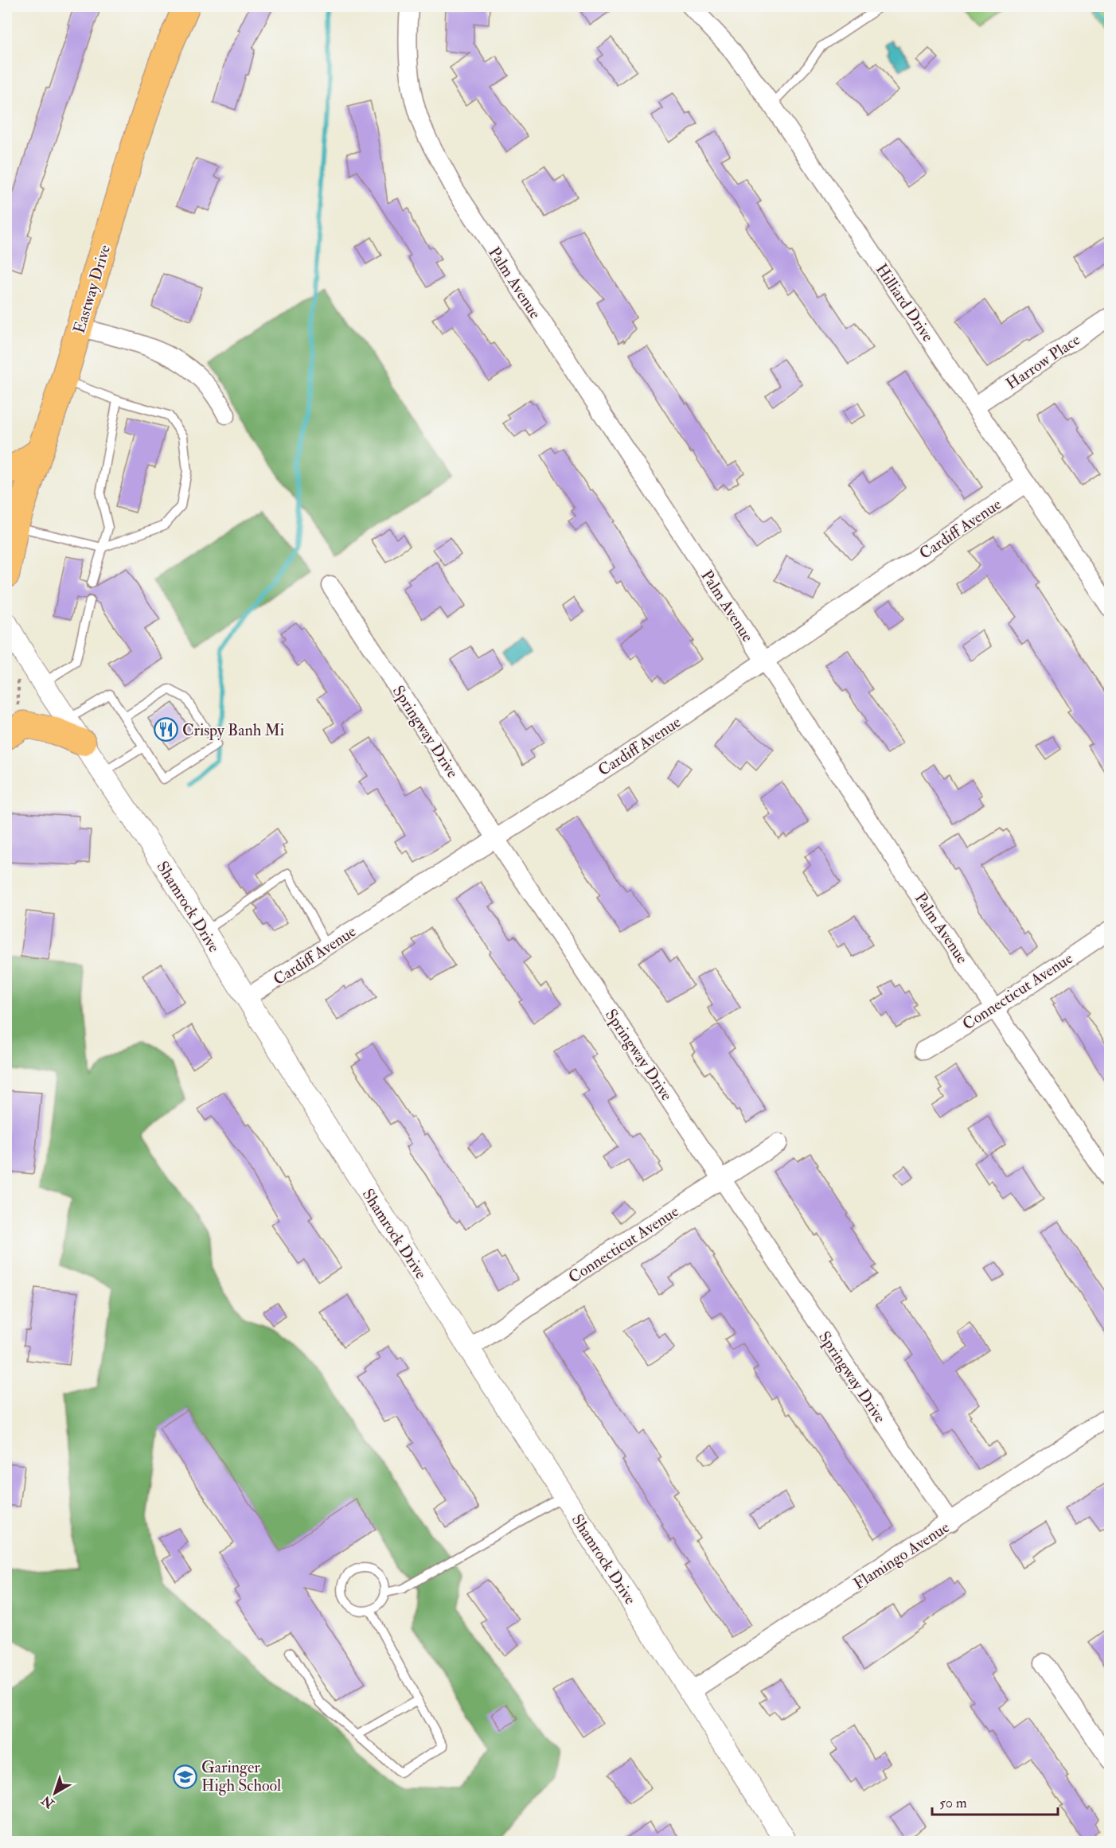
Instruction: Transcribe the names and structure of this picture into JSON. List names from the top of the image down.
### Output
{
  "streets": {
    "main road": ["Eastway Drive"],
    "street": [
      "Palm Avenue",
      "Hilliard Drive",
      "Harrow Place",
      "Cardiff Avenue",
      "Springway Drive",
      "Shamrock Drive",
      "Connecticut Avenue",
      "Flamingo Avenue"
    ]
  },
  "crossings": [
    ["Palm Avenue", "Cardiff Avenue"],
    ["Palm Avenue", "Connecticut Avenue"],
    ["Hilliard Drive", "Harrow Place"],
    ["Hilliard Drive", "Cardiff Avenue"],
    ["Cardiff Avenue", "Springway Drive"],
    ["Cardiff Avenue", "Shamrock Drive"],
    ["Springway Drive", "Connecticut Avenue"],
    ["Springway Drive", "Flamingo Avenue"],
    ["Shamrock Drive", "Connecticut Avenue"],
    ["Shamrock Drive", "Flamingo Avenue"]
  ],
  "places": {
    "restaurant": ["Crispy Banh Mi"],
    "school or university": ["Garinger High School"]
  },
  "scale_bar": "50 m",
  "north": "bottom left"
}
